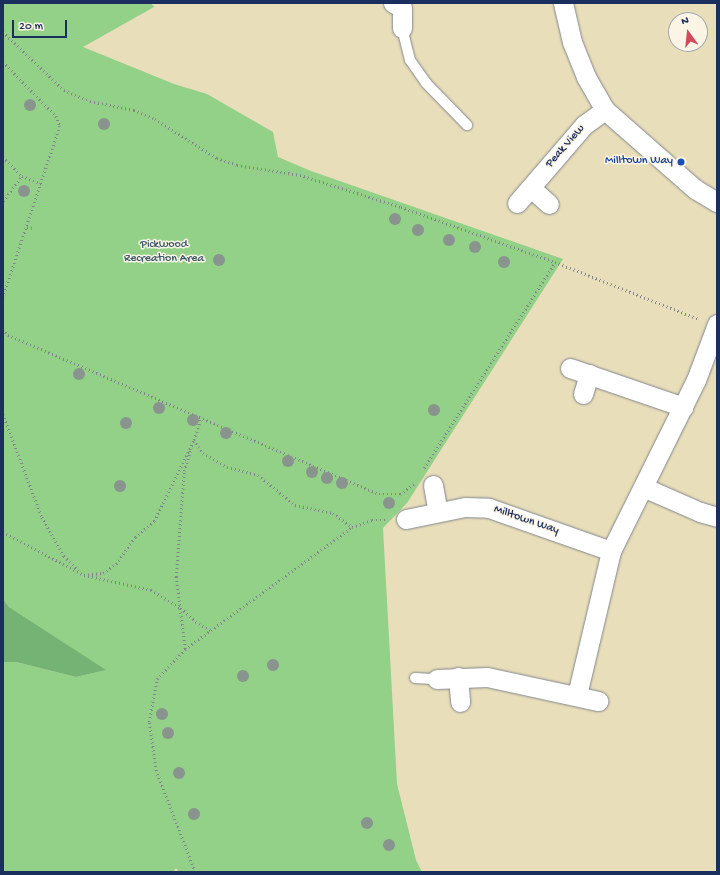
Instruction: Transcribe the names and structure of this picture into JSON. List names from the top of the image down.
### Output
{
  "streets": {
    "street": ["Peak View", "Milltown Way"]
  },
  "parks": ["Pickwood Recreation Area"],
  "places": ["Milltown Way"],
  "scale_bar": "20 m",
  "north": "top"
}
